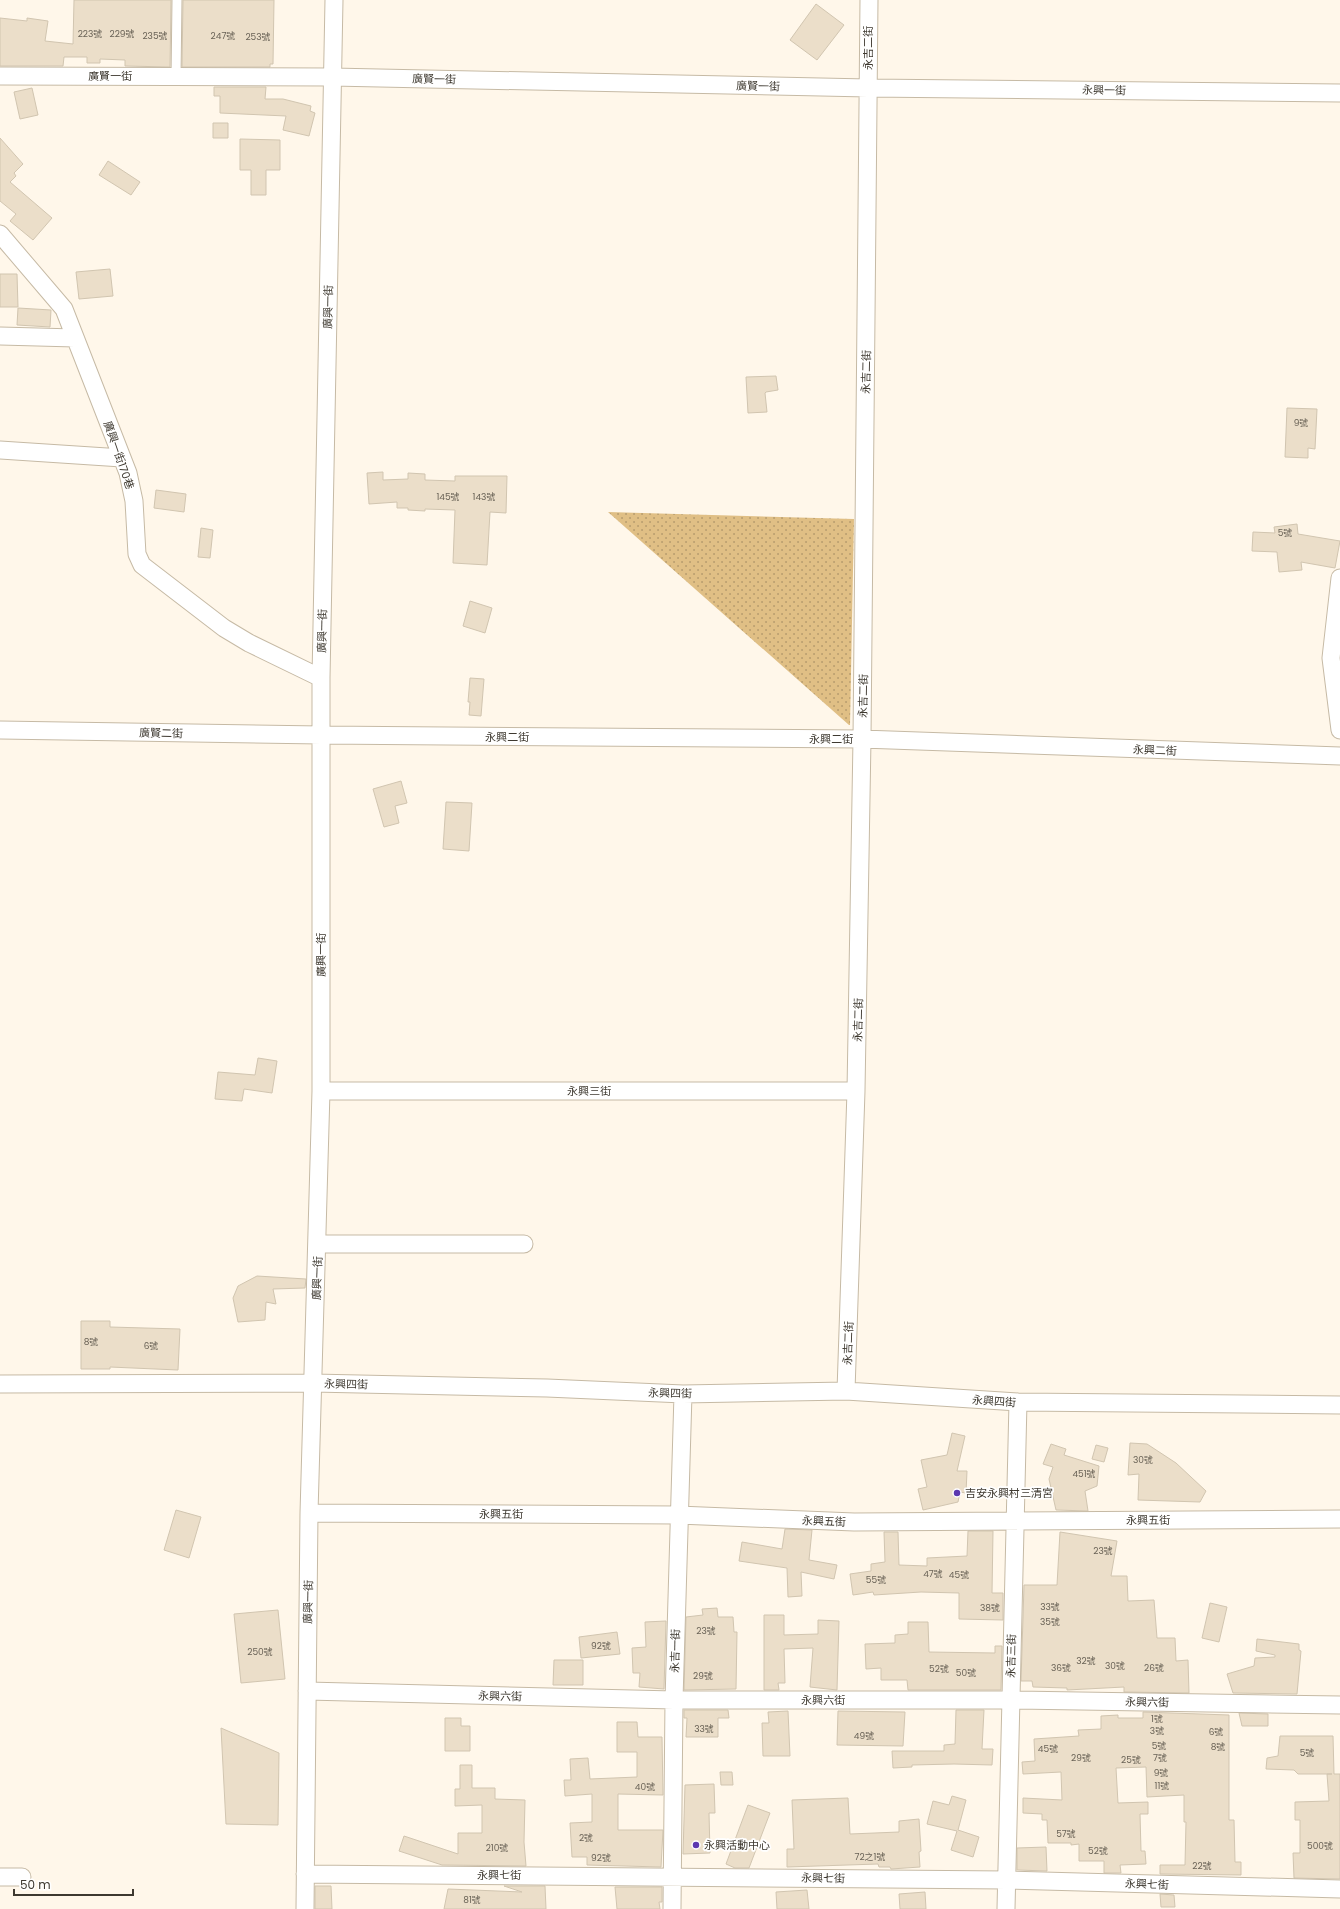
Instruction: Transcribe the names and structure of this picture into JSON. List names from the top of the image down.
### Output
{
  "streets": {
    "street": [
      "永吉二街",
      "廣賢一街",
      "永興一街",
      "廣興一街",
      "廣興一街170巷",
      "廣賢二街",
      "永興二街",
      "永興三街",
      "永興四街",
      "永興五街",
      "永吉一街",
      "永吉三街",
      "永興六街",
      "永興七街"
    ]
  },
  "crossings": [
    ["永吉二街", "廣賢一街"],
    ["永吉二街", "永興一街"],
    ["永吉二街", "永興二街"],
    ["永吉二街", "永興三街"],
    ["永吉二街", "永興四街"],
    ["廣賢一街", "永興一街"],
    ["廣賢一街", "廣興一街"],
    ["廣興一街", "廣興一街170巷"],
    ["廣興一街", "廣賢二街"],
    ["廣興一街", "永興二街"],
    ["廣興一街", "永興三街"],
    ["廣興一街", "永興四街"],
    ["廣興一街", "永興五街"],
    ["廣興一街", "永興六街"],
    ["廣興一街", "永興七街"],
    ["廣賢二街", "永興二街"],
    ["永興四街", "永吉一街"],
    ["永興四街", "永吉三街"],
    ["永興五街", "永吉一街"],
    ["永興五街", "永吉三街"],
    ["永吉一街", "永興六街"],
    ["永吉一街", "永興七街"],
    ["永吉三街", "永興六街"],
    ["永吉三街", "永興七街"]
  ],
  "places": ["吉安永興村三清宮", "永興活動中心"],
  "house_numbers": [
    "223號",
    "229號",
    "235號",
    "247號",
    "253號",
    "9號",
    "145號",
    "143號",
    "5號",
    "8號",
    "6號",
    "30號",
    "451號",
    "23號",
    "47號",
    "45號",
    "55號",
    "33號",
    "38號",
    "35號",
    "23號",
    "92號",
    "250號",
    "32號",
    "30號",
    "36號",
    "26號",
    "52號",
    "50號",
    "29號",
    "1號",
    "33號",
    "3號",
    "6號",
    "49號",
    "5號",
    "8號",
    "45號",
    "5號",
    "29號",
    "7號",
    "25號",
    "9號",
    "11號",
    "40號",
    "57號",
    "2號",
    "500號",
    "210號",
    "52號",
    "72之1號",
    "92號",
    "22號",
    "81號"
  ],
  "scale_bar": "50 m"
}
